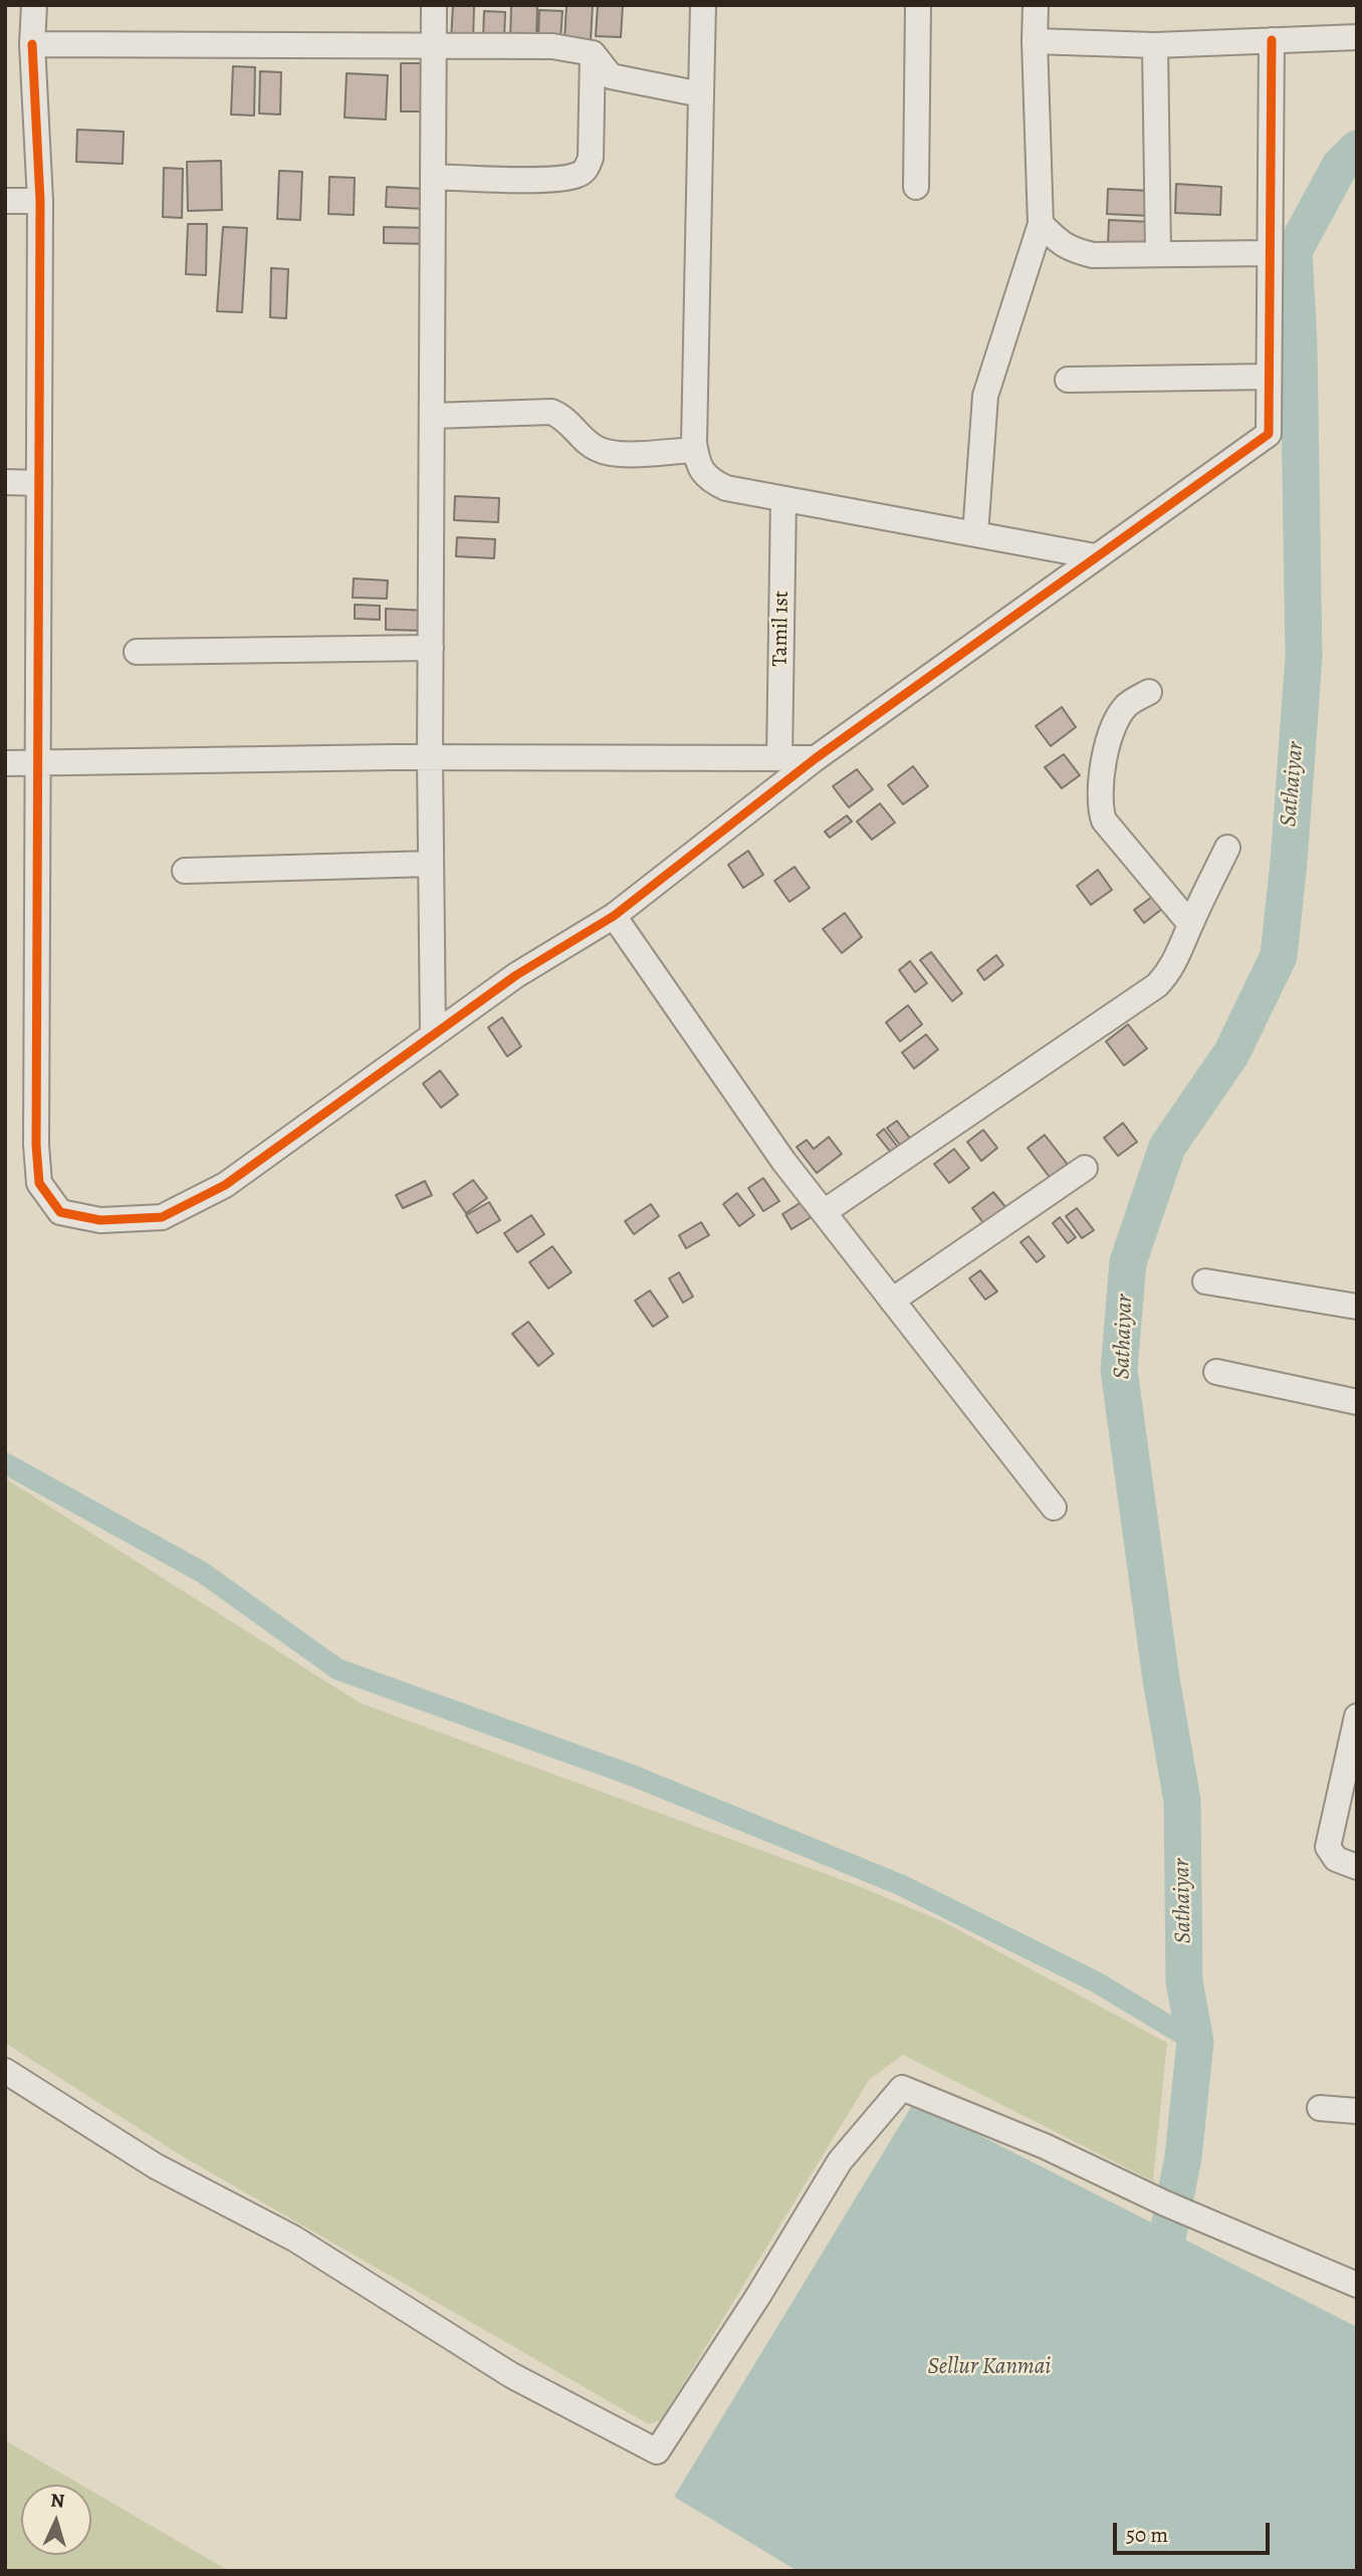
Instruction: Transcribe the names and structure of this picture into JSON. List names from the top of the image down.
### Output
{
  "streets": {
    "street": ["Tamil 1st"]
  },
  "water": ["Sathaiyar", "Sellur Kanmai"],
  "scale_bar": "50 m",
  "north": "top"
}
